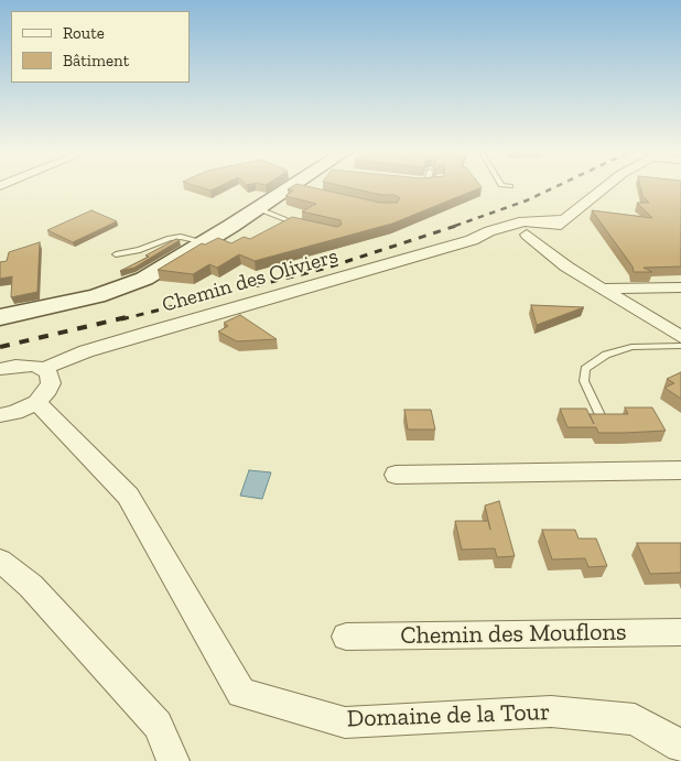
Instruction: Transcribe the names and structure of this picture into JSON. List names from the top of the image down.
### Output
{
  "streets": {
    "street": ["Chemin des Oliviers", "Chemin des Mouflons", "Domaine de la Tour"]
  },
  "legend": ["Route", "Bâtiment"]
}
